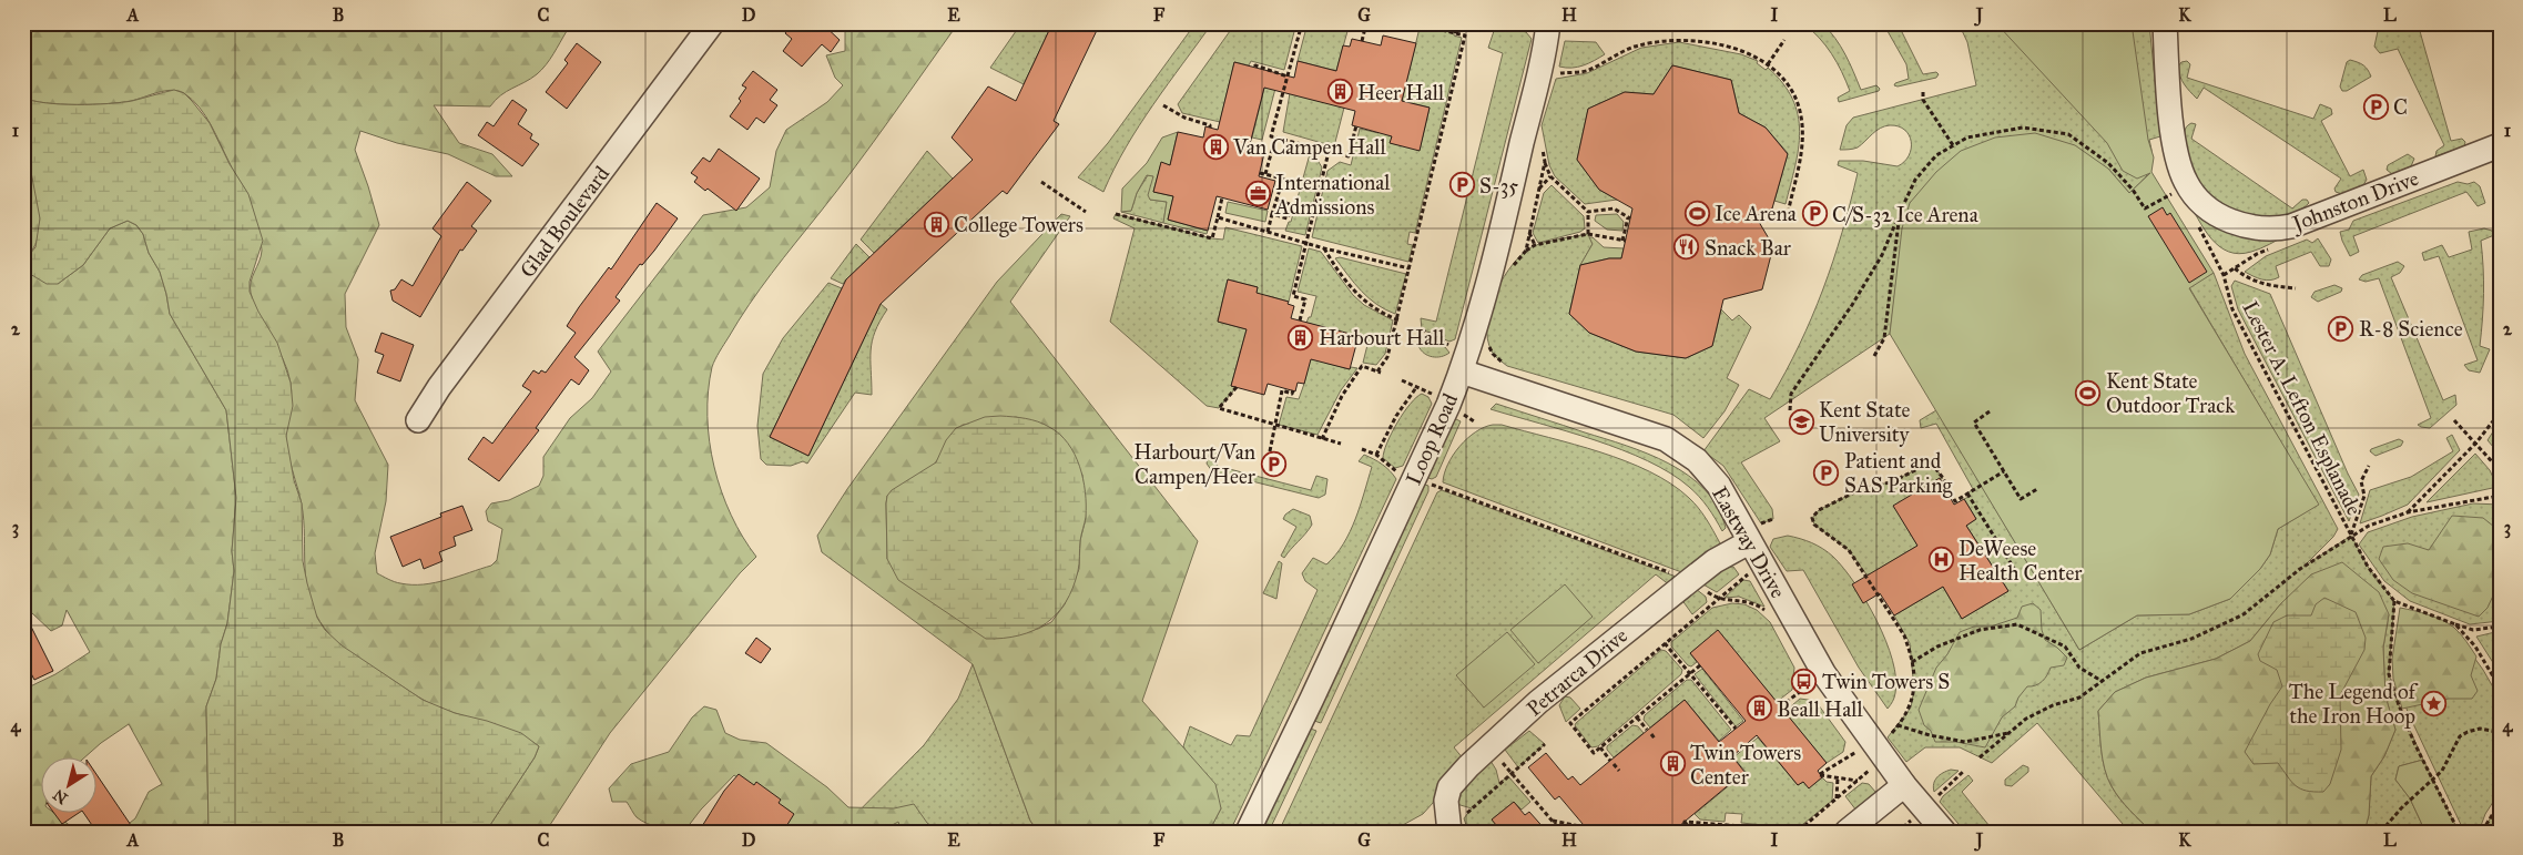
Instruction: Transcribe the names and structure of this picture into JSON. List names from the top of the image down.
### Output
{
  "streets": {
    "street": [
      "Johnston Drive",
      "Glad Boulevard",
      "Loop Road",
      "Eastway Drive",
      "Petrarca Drive"
    ],
    "path": ["Lester A. Lefton Esplanade"]
  },
  "crossings": [
    ["Loop Road", "Eastway Drive"],
    ["Eastway Drive", "Petrarca Drive"]
  ],
  "places": {
    "building": [
      "Heer Hall",
      "Van Campen Hall",
      "College Towers",
      "Harbourt Hall",
      "Beall Hall",
      "Twin Towers Center"
    ],
    "parking": [
      "C",
      "S-35",
      "C/S-32 Ice Arena",
      "R-8 Science",
      "Harbourt/Van Campen/Heer",
      "Patient and SAS Parking"
    ],
    "office": ["International Admissions"],
    "sports": ["Ice Arena", "Kent State Outdoor Track"],
    "restaurant": ["Snack Bar"],
    "school or university": ["Kent State University"],
    "hospital": ["DeWeese Health Center"],
    "bus stop": ["Twin Towers S"],
    "place": ["The Legend of the Iron Hoop"]
  },
  "north": "bottom left",
  "grid": {
    "columns": [
      "A",
      "B",
      "C",
      "D",
      "E",
      "F",
      "G",
      "H",
      "I",
      "J",
      "K",
      "L"
    ],
    "rows": [
      "1",
      "2",
      "3",
      "4"
    ]
  }
}
